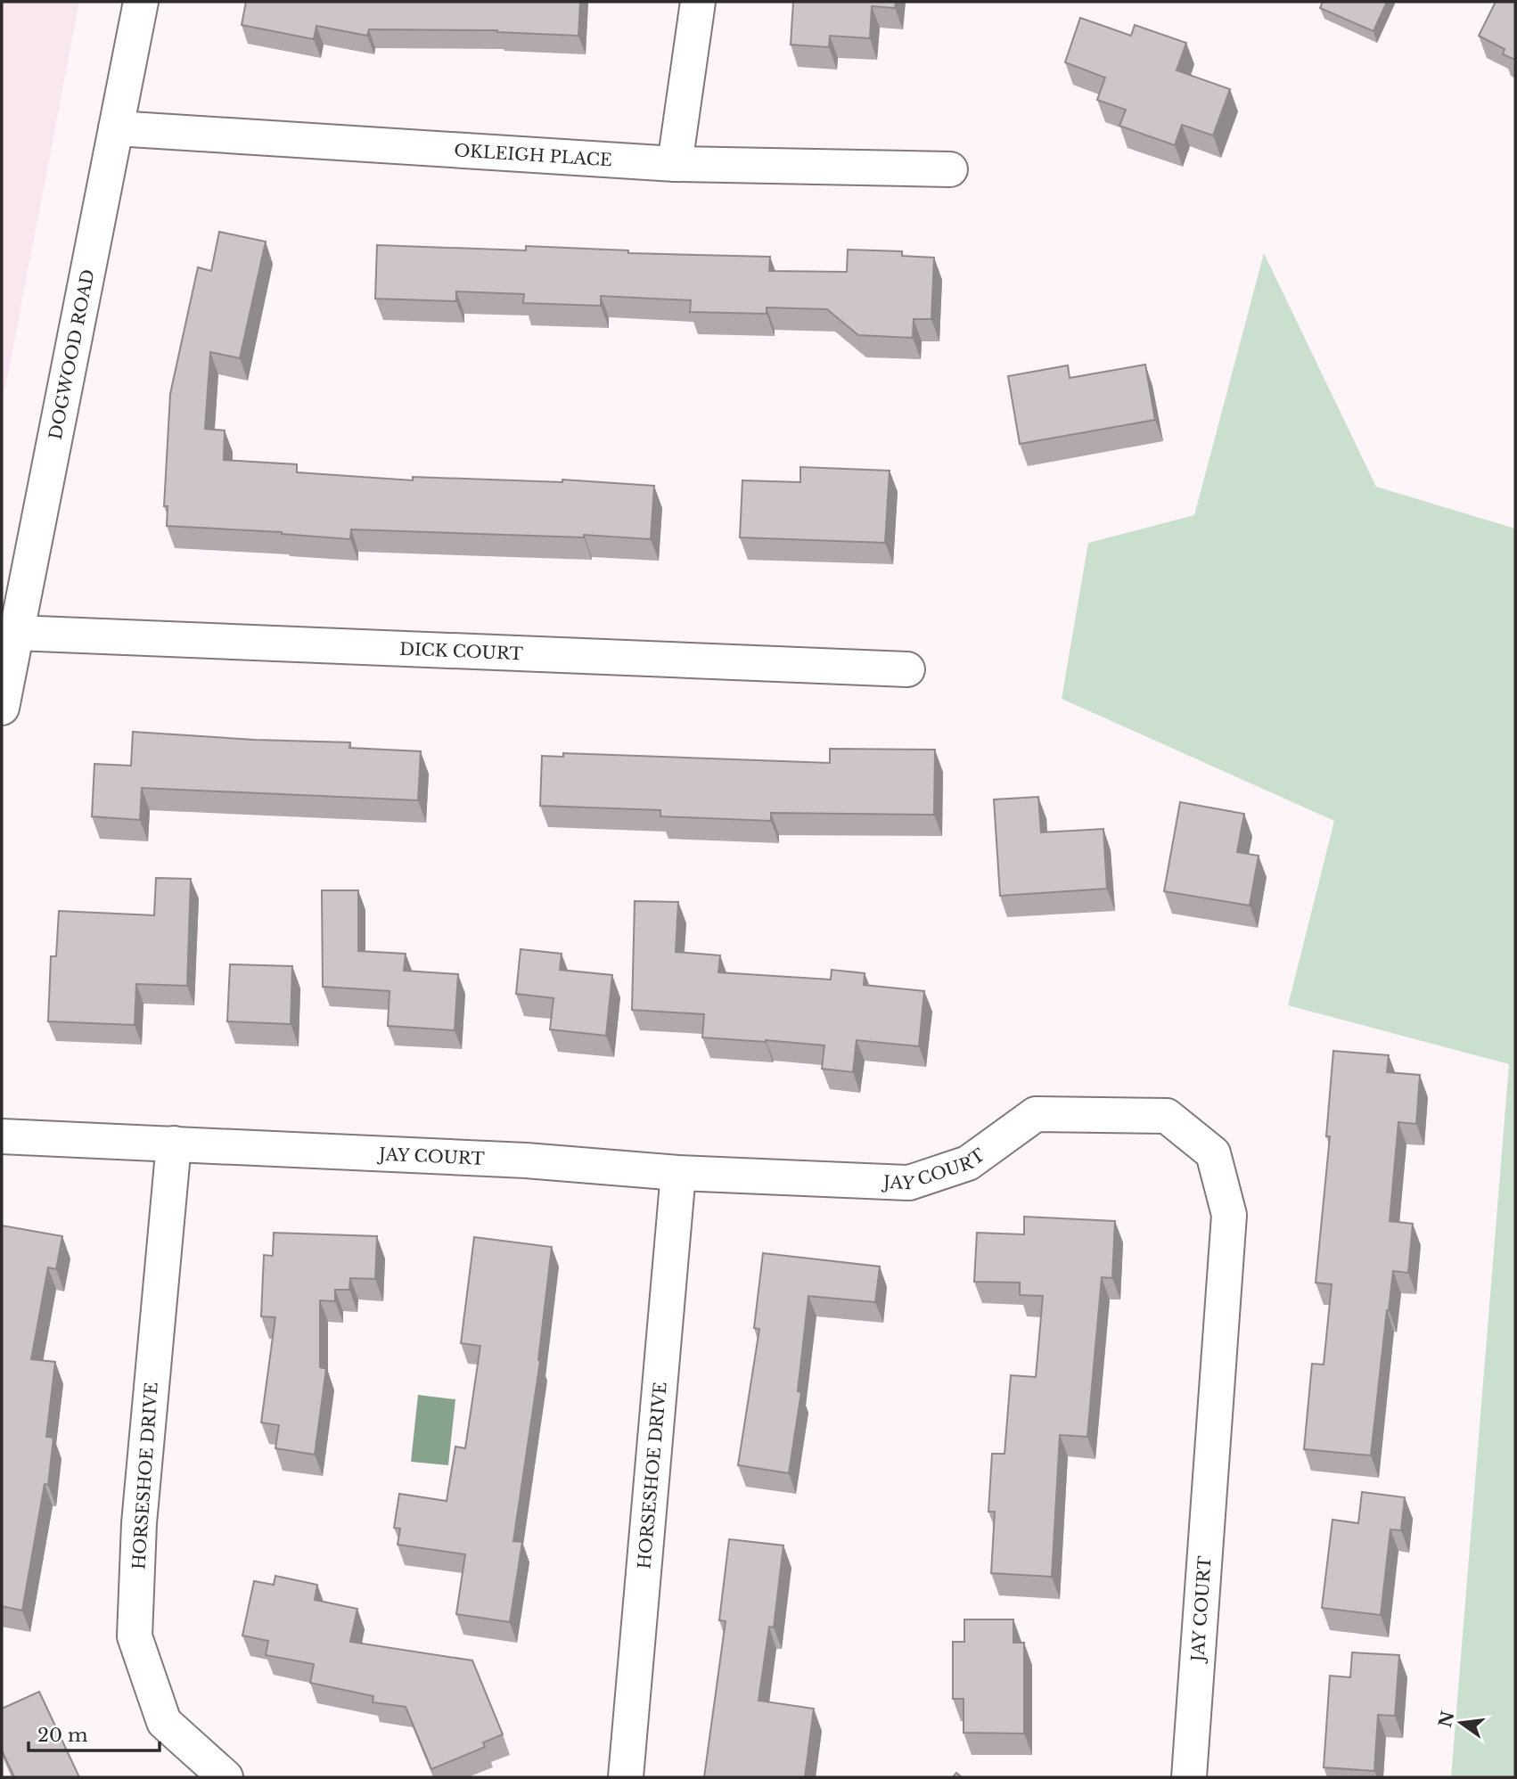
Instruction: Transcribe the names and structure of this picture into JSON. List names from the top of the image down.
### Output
{
  "streets": {
    "street": [
      "OKLEIGH PLACE",
      "DOGWOOD ROAD",
      "DICK COURT",
      "JAY COURT",
      "HORSESHOE DRIVE"
    ]
  },
  "crossings": [
    ["OKLEIGH PLACE", "DOGWOOD ROAD"],
    ["DOGWOOD ROAD", "DICK COURT"],
    ["JAY COURT", "HORSESHOE DRIVE"]
  ],
  "scale_bar": "20 m",
  "north": "left"
}
